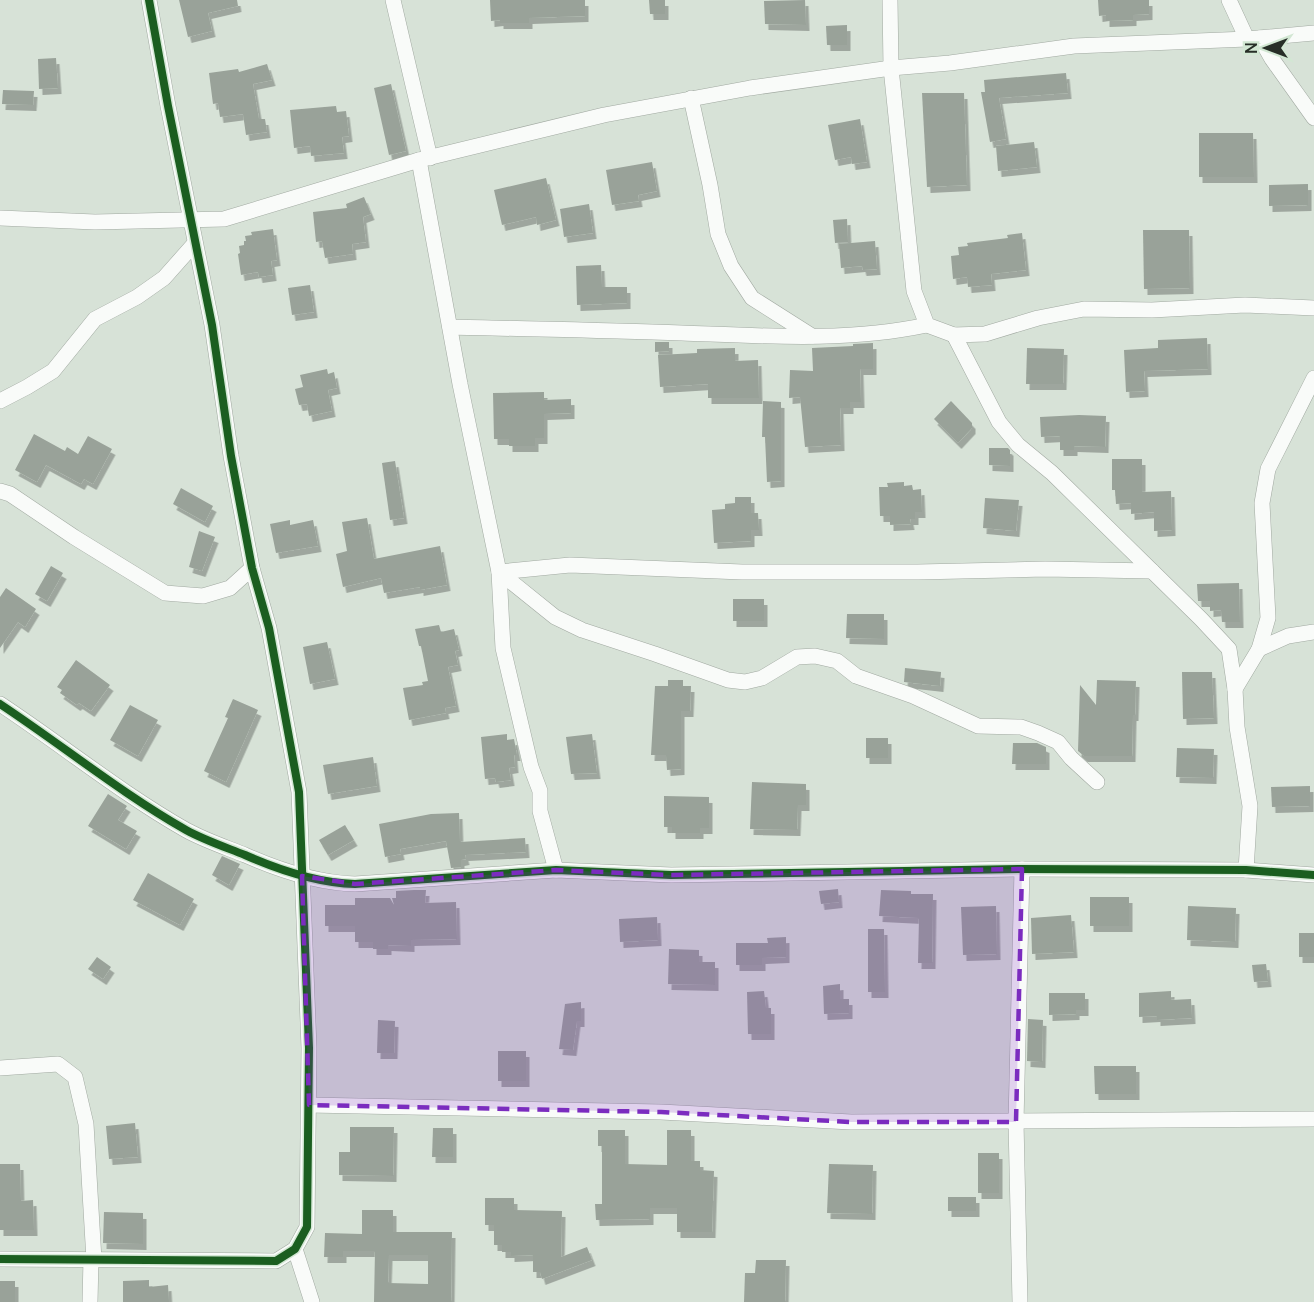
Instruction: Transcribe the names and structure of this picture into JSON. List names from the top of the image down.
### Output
{
  "north": "left"
}
